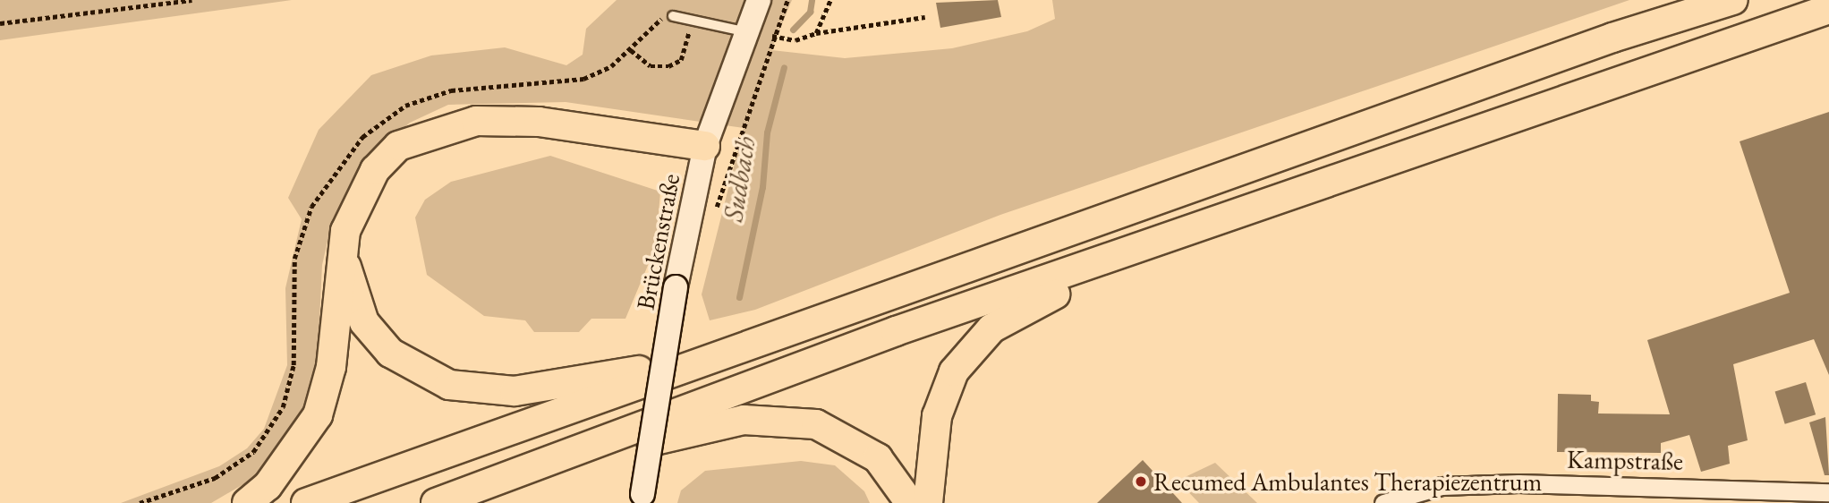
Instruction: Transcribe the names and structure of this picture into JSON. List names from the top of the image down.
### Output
{
  "streets": {
    "main road": ["Brückenstraße"],
    "street": ["Kampstraße"]
  },
  "water": ["Sudbach"],
  "places": ["Recumed Ambulantes Therapiezentrum"]
}
